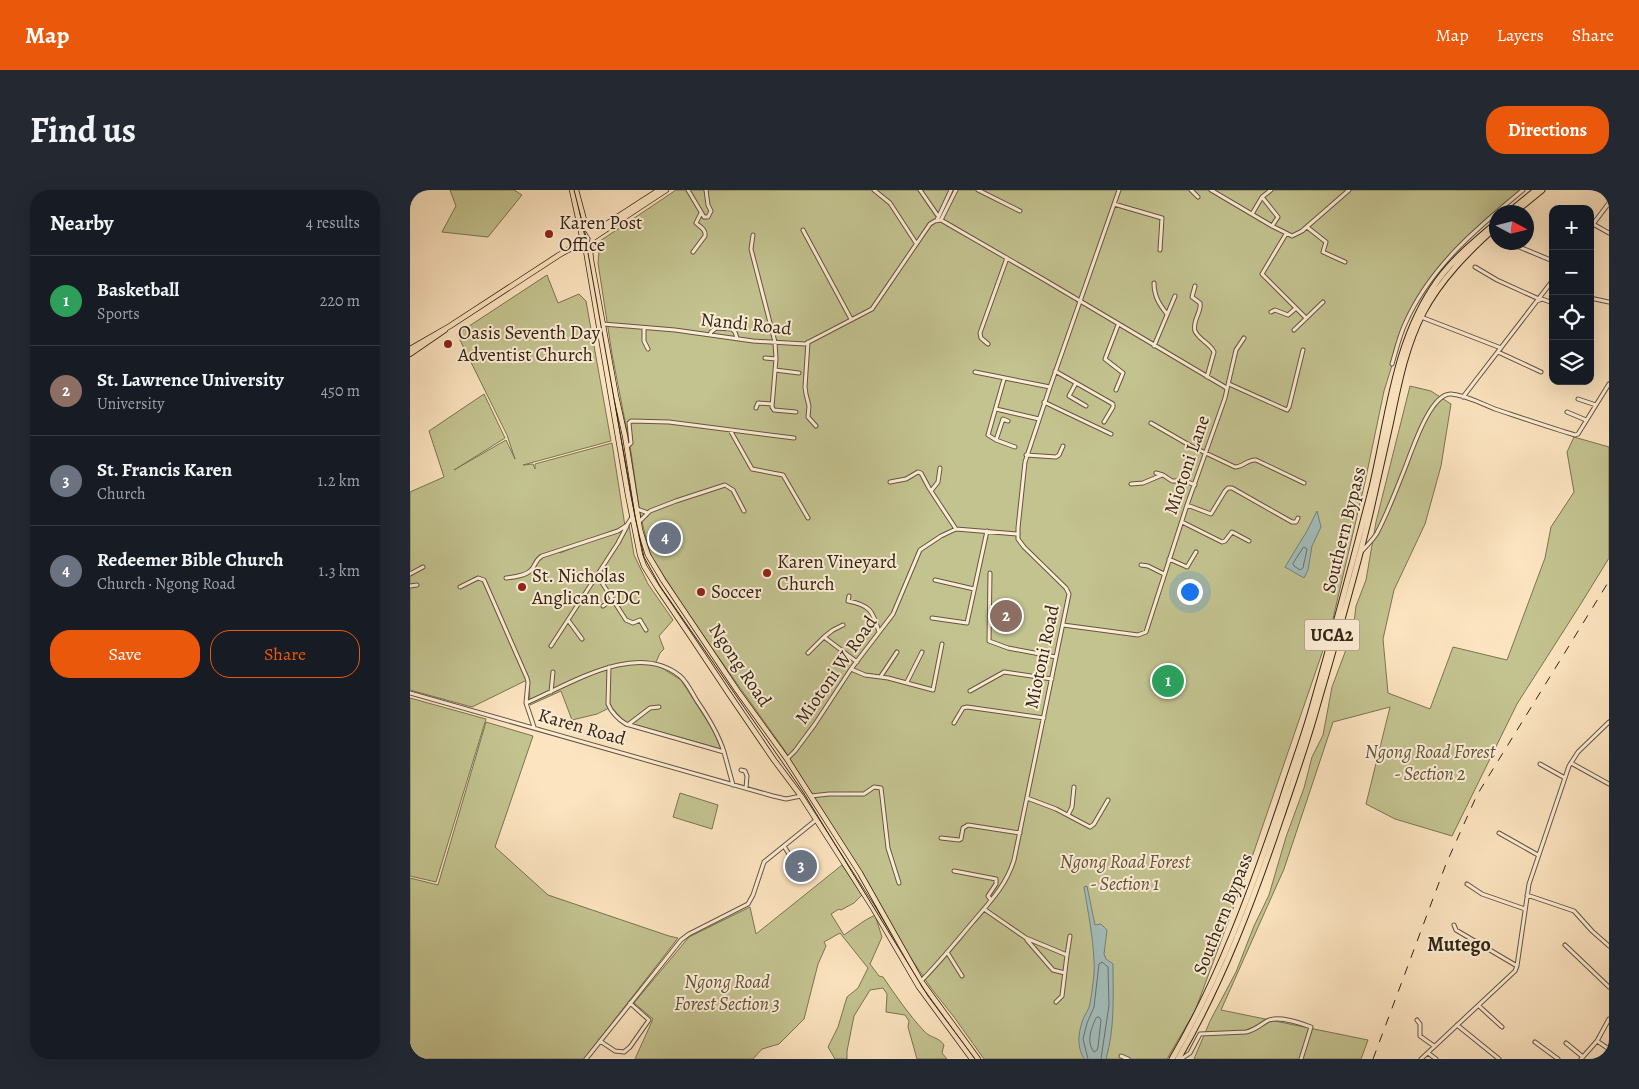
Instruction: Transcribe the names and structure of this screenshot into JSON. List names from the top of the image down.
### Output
{
  "streets": {
    "highway": ["Southern Bypass", "UCA2"],
    "main road": ["Ngong Road"],
    "street": [
      "Nandi Road",
      "Miotoni Lane",
      "Miotoni Road",
      "Miotoni W Road",
      "Karen Road"
    ]
  },
  "crossings": [
    ["Nandi Road", "Ngong Road"],
    ["Miotoni Lane", "Miotoni Road"],
    ["Miotoni Road", "Ngong Road"],
    ["Ngong Road", "Miotoni W Road"],
    ["Ngong Road", "Karen Road"]
  ],
  "districts": ["Mutego"],
  "parks": ["Ngong Road Forest - Section 2", "Ngong Road Forest - Section 1", "Ngong Road Forest Section 3"],
  "places": [
    "Karen Post Office",
    "Oasis Seventh Day Adventist Church",
    "Karen Vineyard Church",
    "St. Nicholas Anglican CDC",
    "Soccer"
  ],
  "north": "right",
  "page": {
    "header": "Map",
    "nav": ["Map", "Layers", "Share"],
    "title": "Find us",
    "buttons": [
      "Directions",
      ["Save", "Share"]
    ],
    "heading": ["Nearby", "4 results"],
    "map_buttons": ["+", "−"],
    "list": [
      {
        "mark": "1",
        "name": "Basketball",
        "note": "Sports",
        "value": "220 m"
      },
      {
        "mark": "2",
        "name": "St. Lawrence University",
        "note": "University",
        "value": "450 m"
      },
      {
        "mark": "3",
        "name": "St. Francis Karen",
        "note": "Church",
        "value": "1.2 km"
      },
      {
        "mark": "4",
        "name": "Redeemer Bible Church",
        "note": "Church · Ngong Road",
        "value": "1.3 km"
      }
    ],
    "pins": [
      "4",
      "2",
      "1",
      "3"
    ]
  }
}
